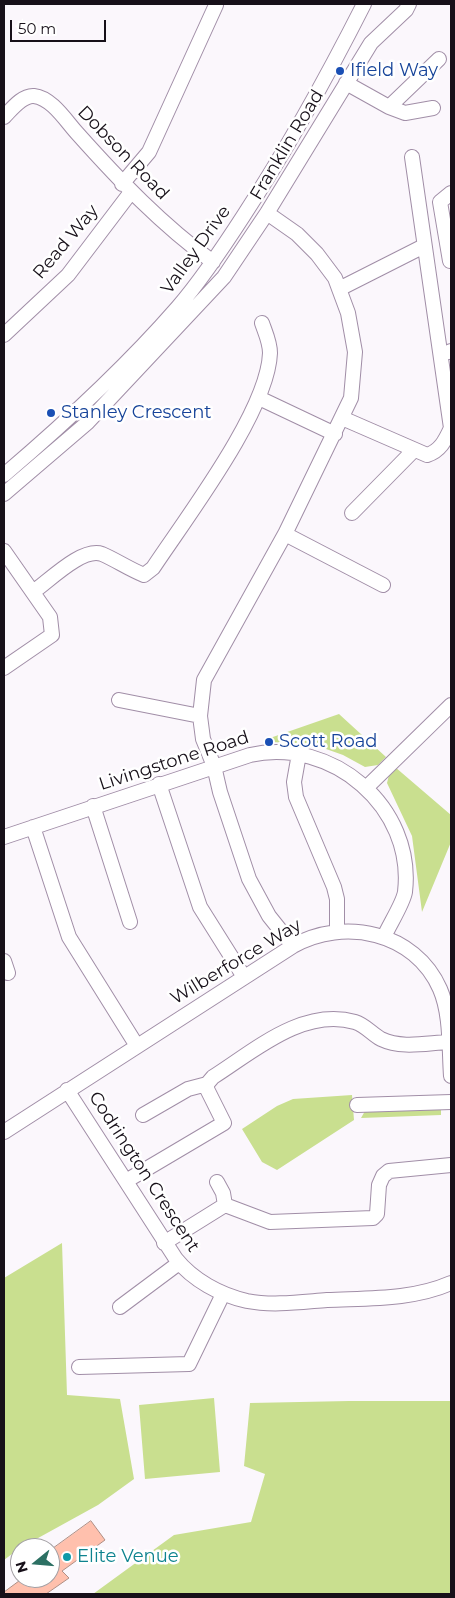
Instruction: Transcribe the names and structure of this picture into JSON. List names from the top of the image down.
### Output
{
  "streets": {
    "street": [
      "Franklin Road",
      "Dobson Road",
      "Read Way",
      "Valley Drive",
      "Livingstone Road",
      "Wilberforce Way",
      "Codrington Crescent"
    ]
  },
  "crossings": [
    ["Dobson Road", "Read Way"],
    ["Dobson Road", "Valley Drive"],
    ["Livingstone Road", "Wilberforce Way"],
    ["Wilberforce Way", "Codrington Crescent"]
  ],
  "places": [
    "Ifield Way",
    "Stanley Crescent",
    "Scott Road",
    "Elite Venue"
  ],
  "scale_bar": "50 m",
  "north": "left"
}
